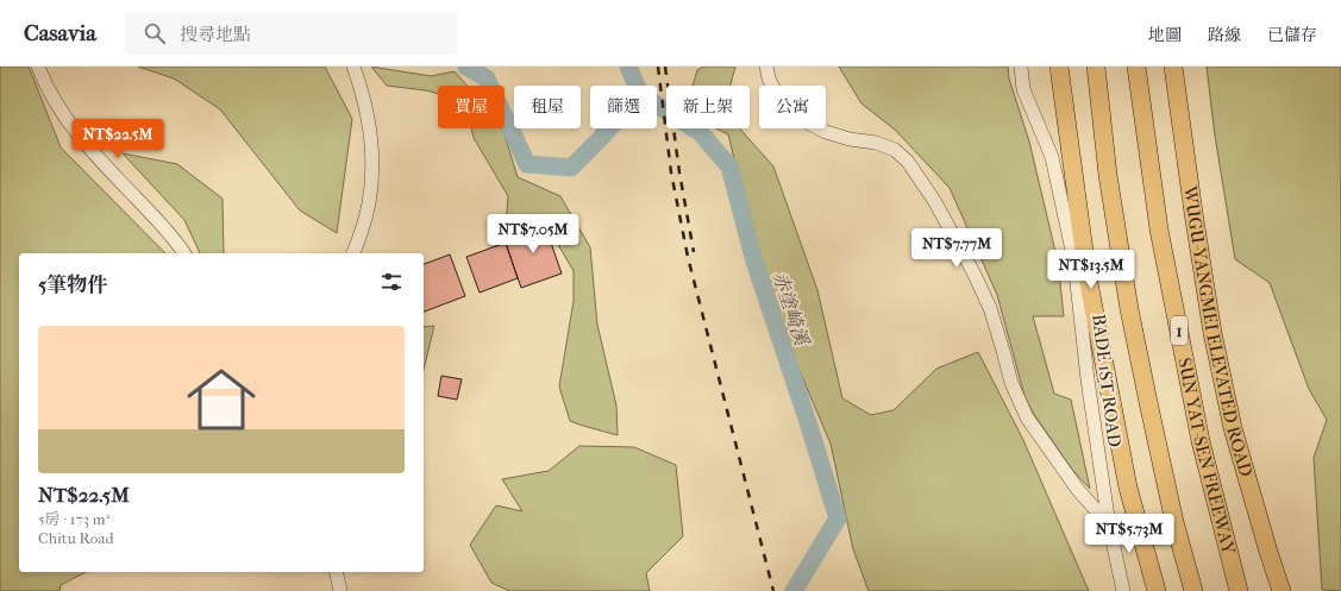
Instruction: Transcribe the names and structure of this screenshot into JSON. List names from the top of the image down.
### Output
{
  "streets": {
    "highway": ["1", "WUGU-YANGMEI ELEVATED ROAD", "SUN YAT-SEN FREEWAY"],
    "street": ["BADE 1ST ROAD"]
  },
  "water": ["赤塗崎溪"],
  "page": {
    "header": "Casavia",
    "search": "搜尋地點",
    "nav": ["地圖", "路線", "已儲存"],
    "chip": [
      "買屋",
      "租屋",
      "篩選",
      "新上架",
      "公寓"
    ],
    "price": [
      "NT$22.5M",
      "NT$7.05M",
      "NT$7.77M",
      "NT$13.5M",
      "NT$5.73M"
    ],
    "heading": "5筆物件",
    "list": [
      {
        "name": "NT$22.5M",
        "note": "5房 · 173 m² · Chitu Road"
      }
    ]
  }
}
